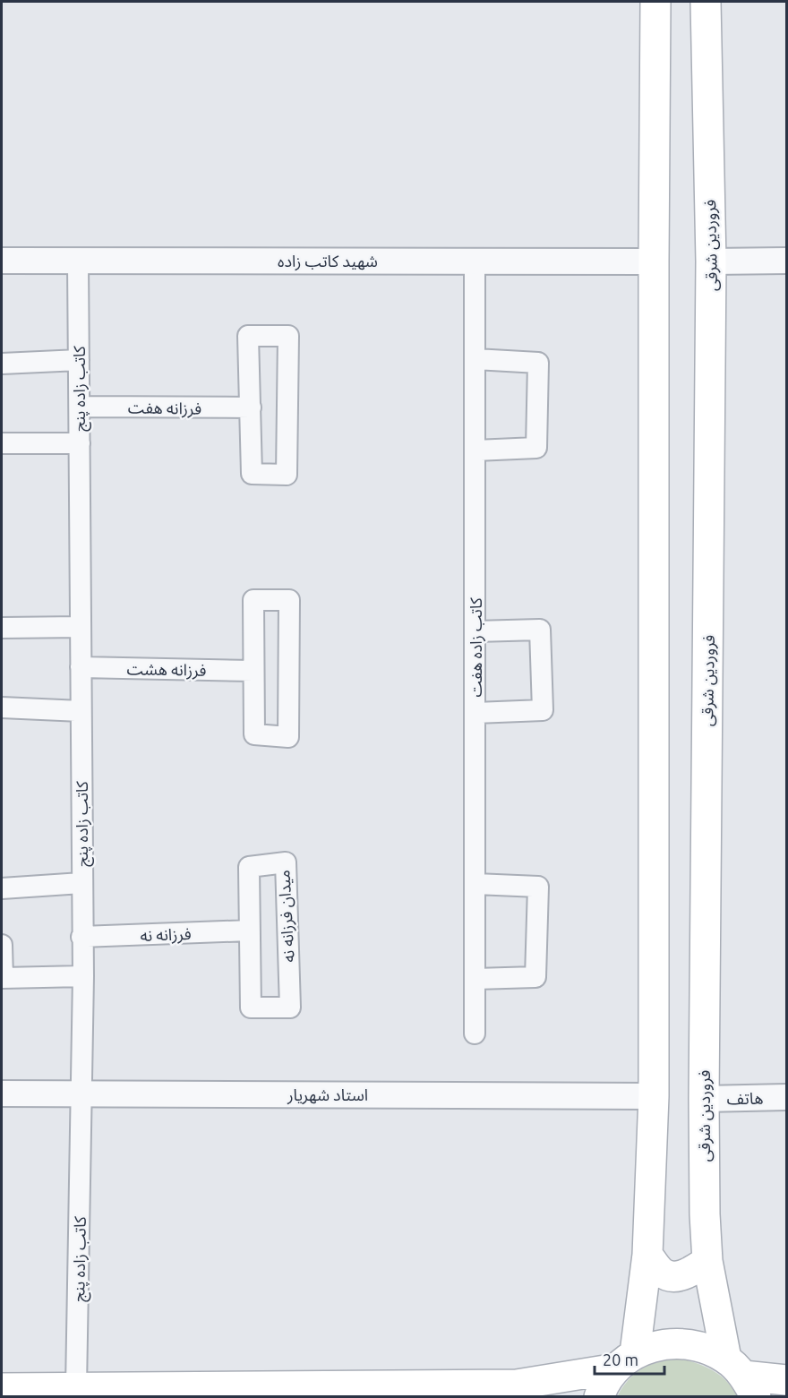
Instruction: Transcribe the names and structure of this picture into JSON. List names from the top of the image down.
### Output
{
  "streets": {
    "main road": ["فروردین شرقی"],
    "street": [
      "شهید کاتب زاده",
      "کاتب زاده پنج",
      "فرزانه هفت",
      "کاتب زاده هفت",
      "فرزانه هشت",
      "میدان فرزانه نه",
      "فرزانه نه",
      "استاد شهریار",
      "هاتف"
    ]
  },
  "crossings": [
    ["فروردین شرقی", "هاتف"],
    ["شهید کاتب زاده", "کاتب زاده پنج"],
    ["شهید کاتب زاده", "کاتب زاده هفت"],
    ["کاتب زاده پنج", "فرزانه هفت"],
    ["کاتب زاده پنج", "فرزانه هشت"],
    ["کاتب زاده پنج", "فرزانه نه"],
    ["کاتب زاده پنج", "استاد شهریار"],
    ["میدان فرزانه نه", "فرزانه نه"]
  ],
  "scale_bar": "20 m"
}
